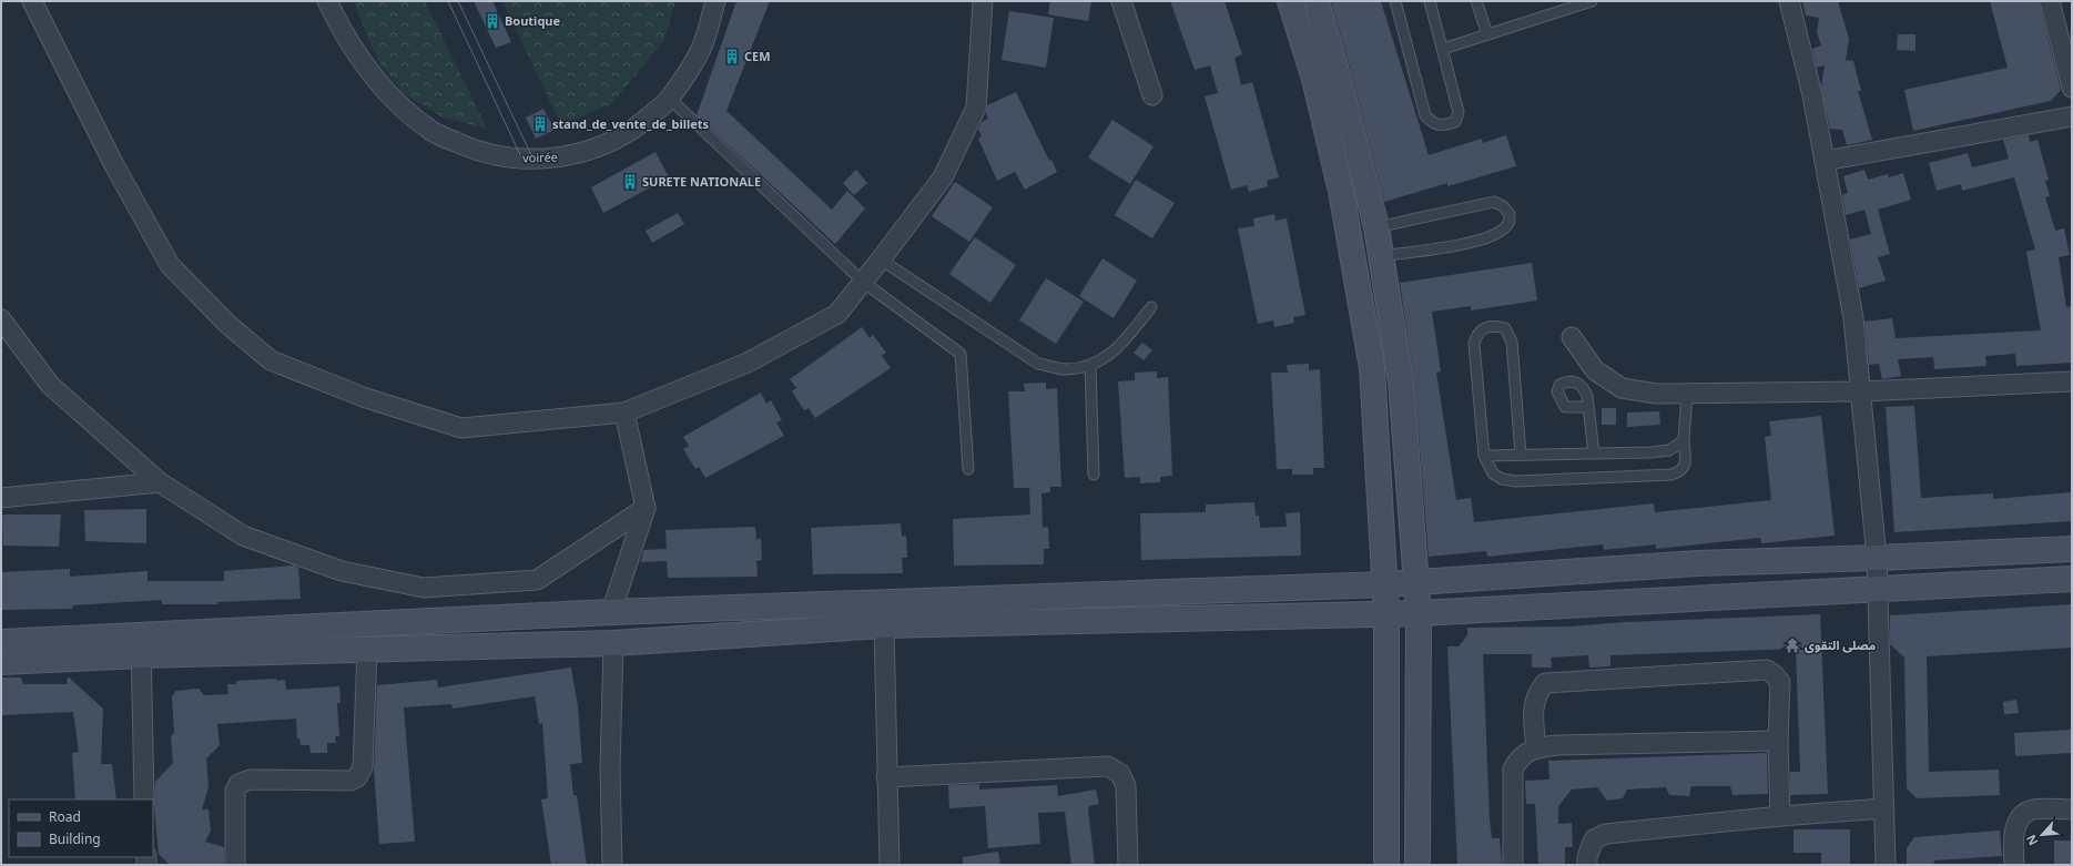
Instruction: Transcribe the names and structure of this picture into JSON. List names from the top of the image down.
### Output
{
  "streets": {
    "street": ["voirée"]
  },
  "places": {
    "building": [
      "Boutique",
      "CEM",
      "stand_de_vente_de_billets",
      "SURETE NATIONALE"
    ],
    "temple": ["مصلى التقوى"]
  },
  "legend": ["Road", "Building"],
  "north": "bottom left"
}
